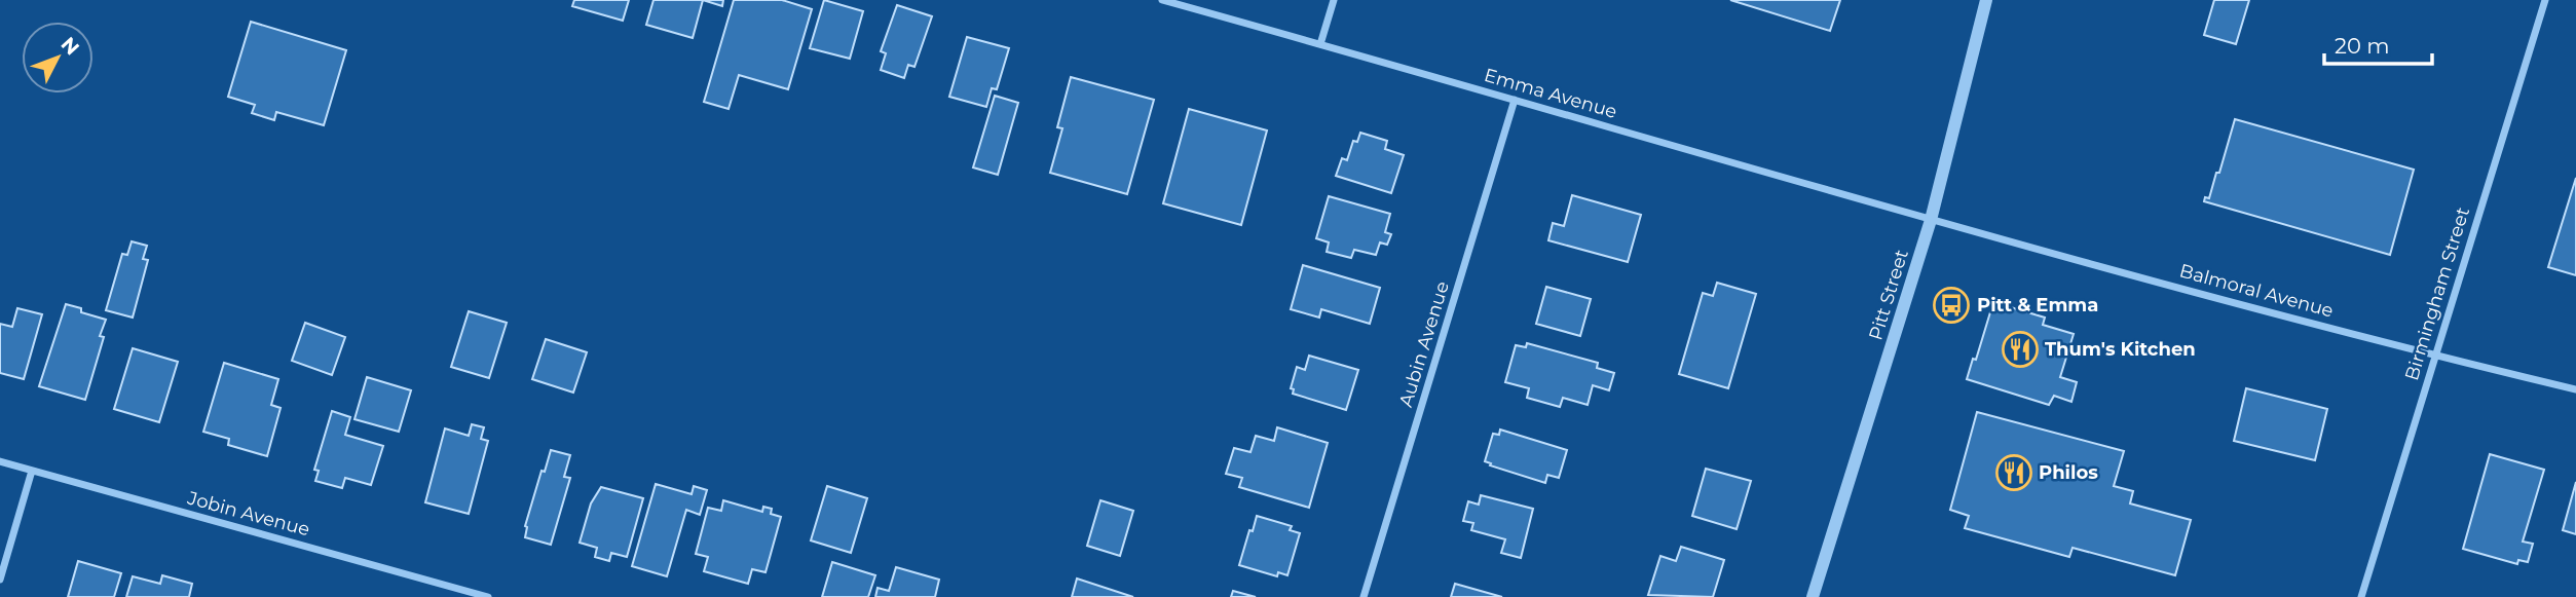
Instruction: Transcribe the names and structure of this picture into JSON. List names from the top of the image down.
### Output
{
  "streets": {
    "street": [
      "Emma Avenue",
      "Balmoral Avenue",
      "Birmingham Street",
      "Pitt Street",
      "Aubin Avenue",
      "Jobin Avenue"
    ]
  },
  "crossings": [
    ["Emma Avenue", "Balmoral Avenue"],
    ["Emma Avenue", "Pitt Street"],
    ["Emma Avenue", "Aubin Avenue"],
    ["Balmoral Avenue", "Birmingham Street"],
    ["Balmoral Avenue", "Pitt Street"]
  ],
  "places": {
    "bus stop": ["Pitt & Emma"],
    "restaurant": ["Thum's Kitchen", "Philos"]
  },
  "scale_bar": "20 m",
  "north": "top right"
}
